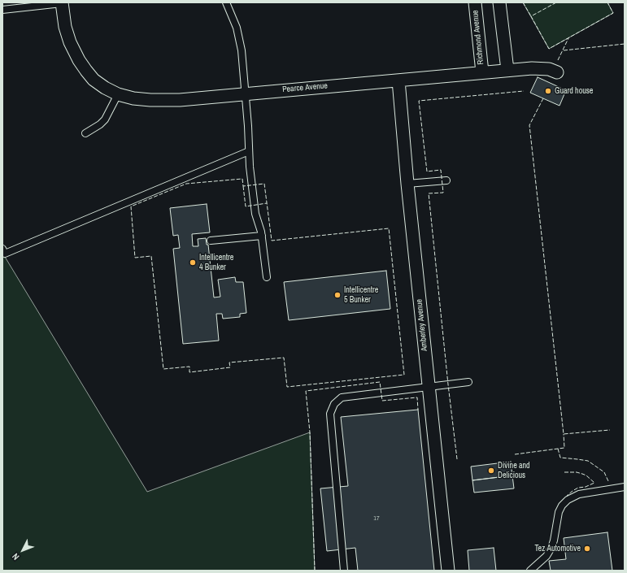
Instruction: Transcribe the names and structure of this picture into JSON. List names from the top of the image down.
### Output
{
  "streets": {
    "street": ["Richmond Avenue", "Pearce Avenue", "Amberley Avenue"]
  },
  "crossings": [
    ["Richmond Avenue", "Pearce Avenue"],
    ["Pearce Avenue", "Amberley Avenue"]
  ],
  "places": [
    "Guard house",
    "Intellicentre 4 Bunker",
    "Intellicentre 5 Bunker",
    "Divine and Delicious",
    "Tez Automotive"
  ],
  "house_numbers": ["17"],
  "north": "bottom left"
}
